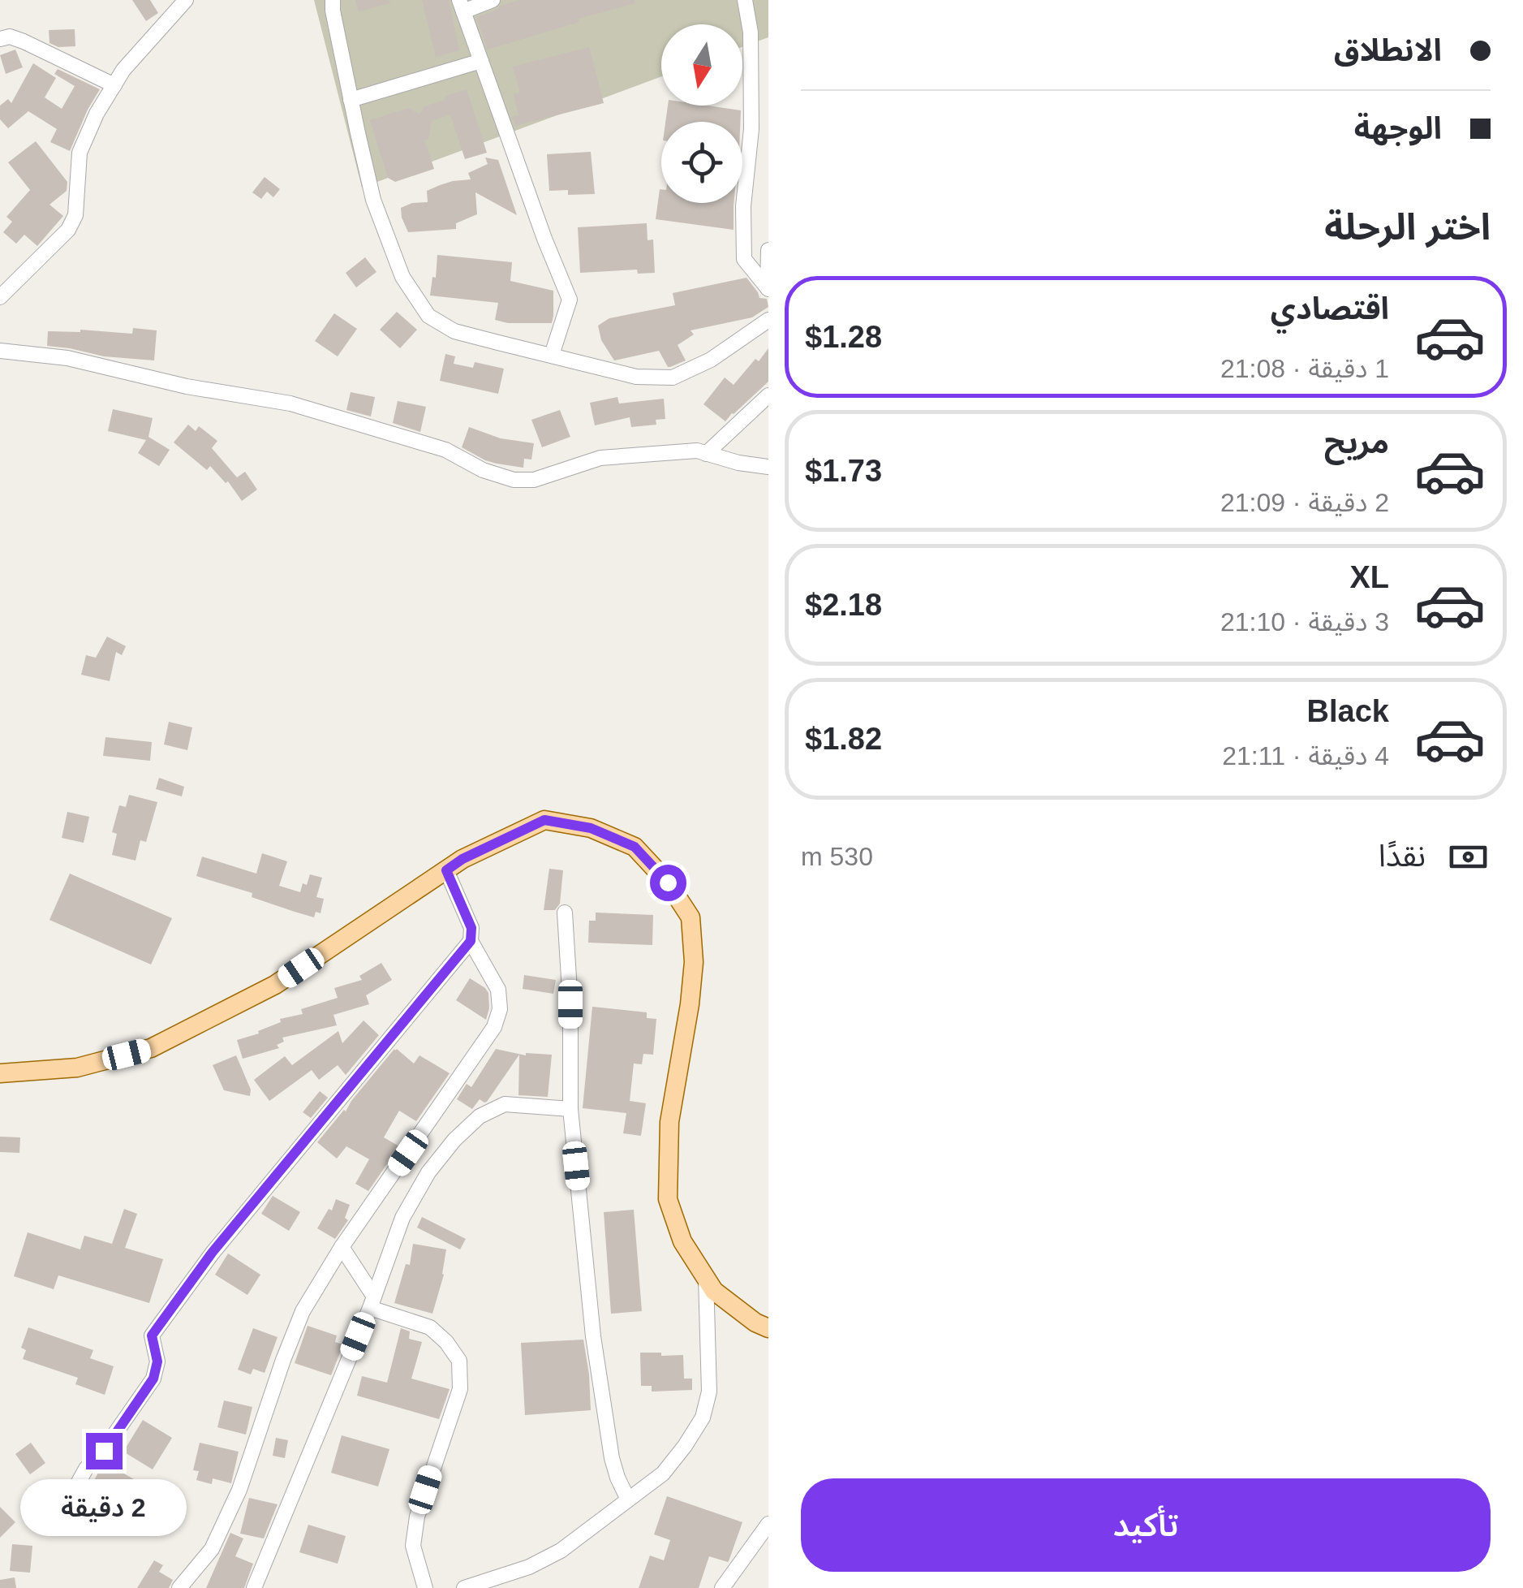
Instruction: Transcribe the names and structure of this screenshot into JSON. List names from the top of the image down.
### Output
{
  "north": "bottom",
  "page": {
    "banner": ["الانطلاق", "الوجهة"],
    "heading": "اختر الرحلة",
    "list": [
      {
        "name": "اقتصادي",
        "note": "1 دقيقة · 21:08",
        "value": "$1.28"
      },
      {
        "name": "مريح",
        "note": "2 دقيقة · 21:09",
        "value": "$1.73"
      },
      {
        "name": "XL",
        "note": "3 دقيقة · 21:10",
        "value": "$2.18"
      },
      {
        "name": "Black",
        "note": "4 دقيقة · 21:11",
        "value": "$1.82"
      }
    ],
    "pay": ["نقدًا", "530 m"],
    "buttons": "تأكيد",
    "bubble": "2 دقيقة"
  }
}
